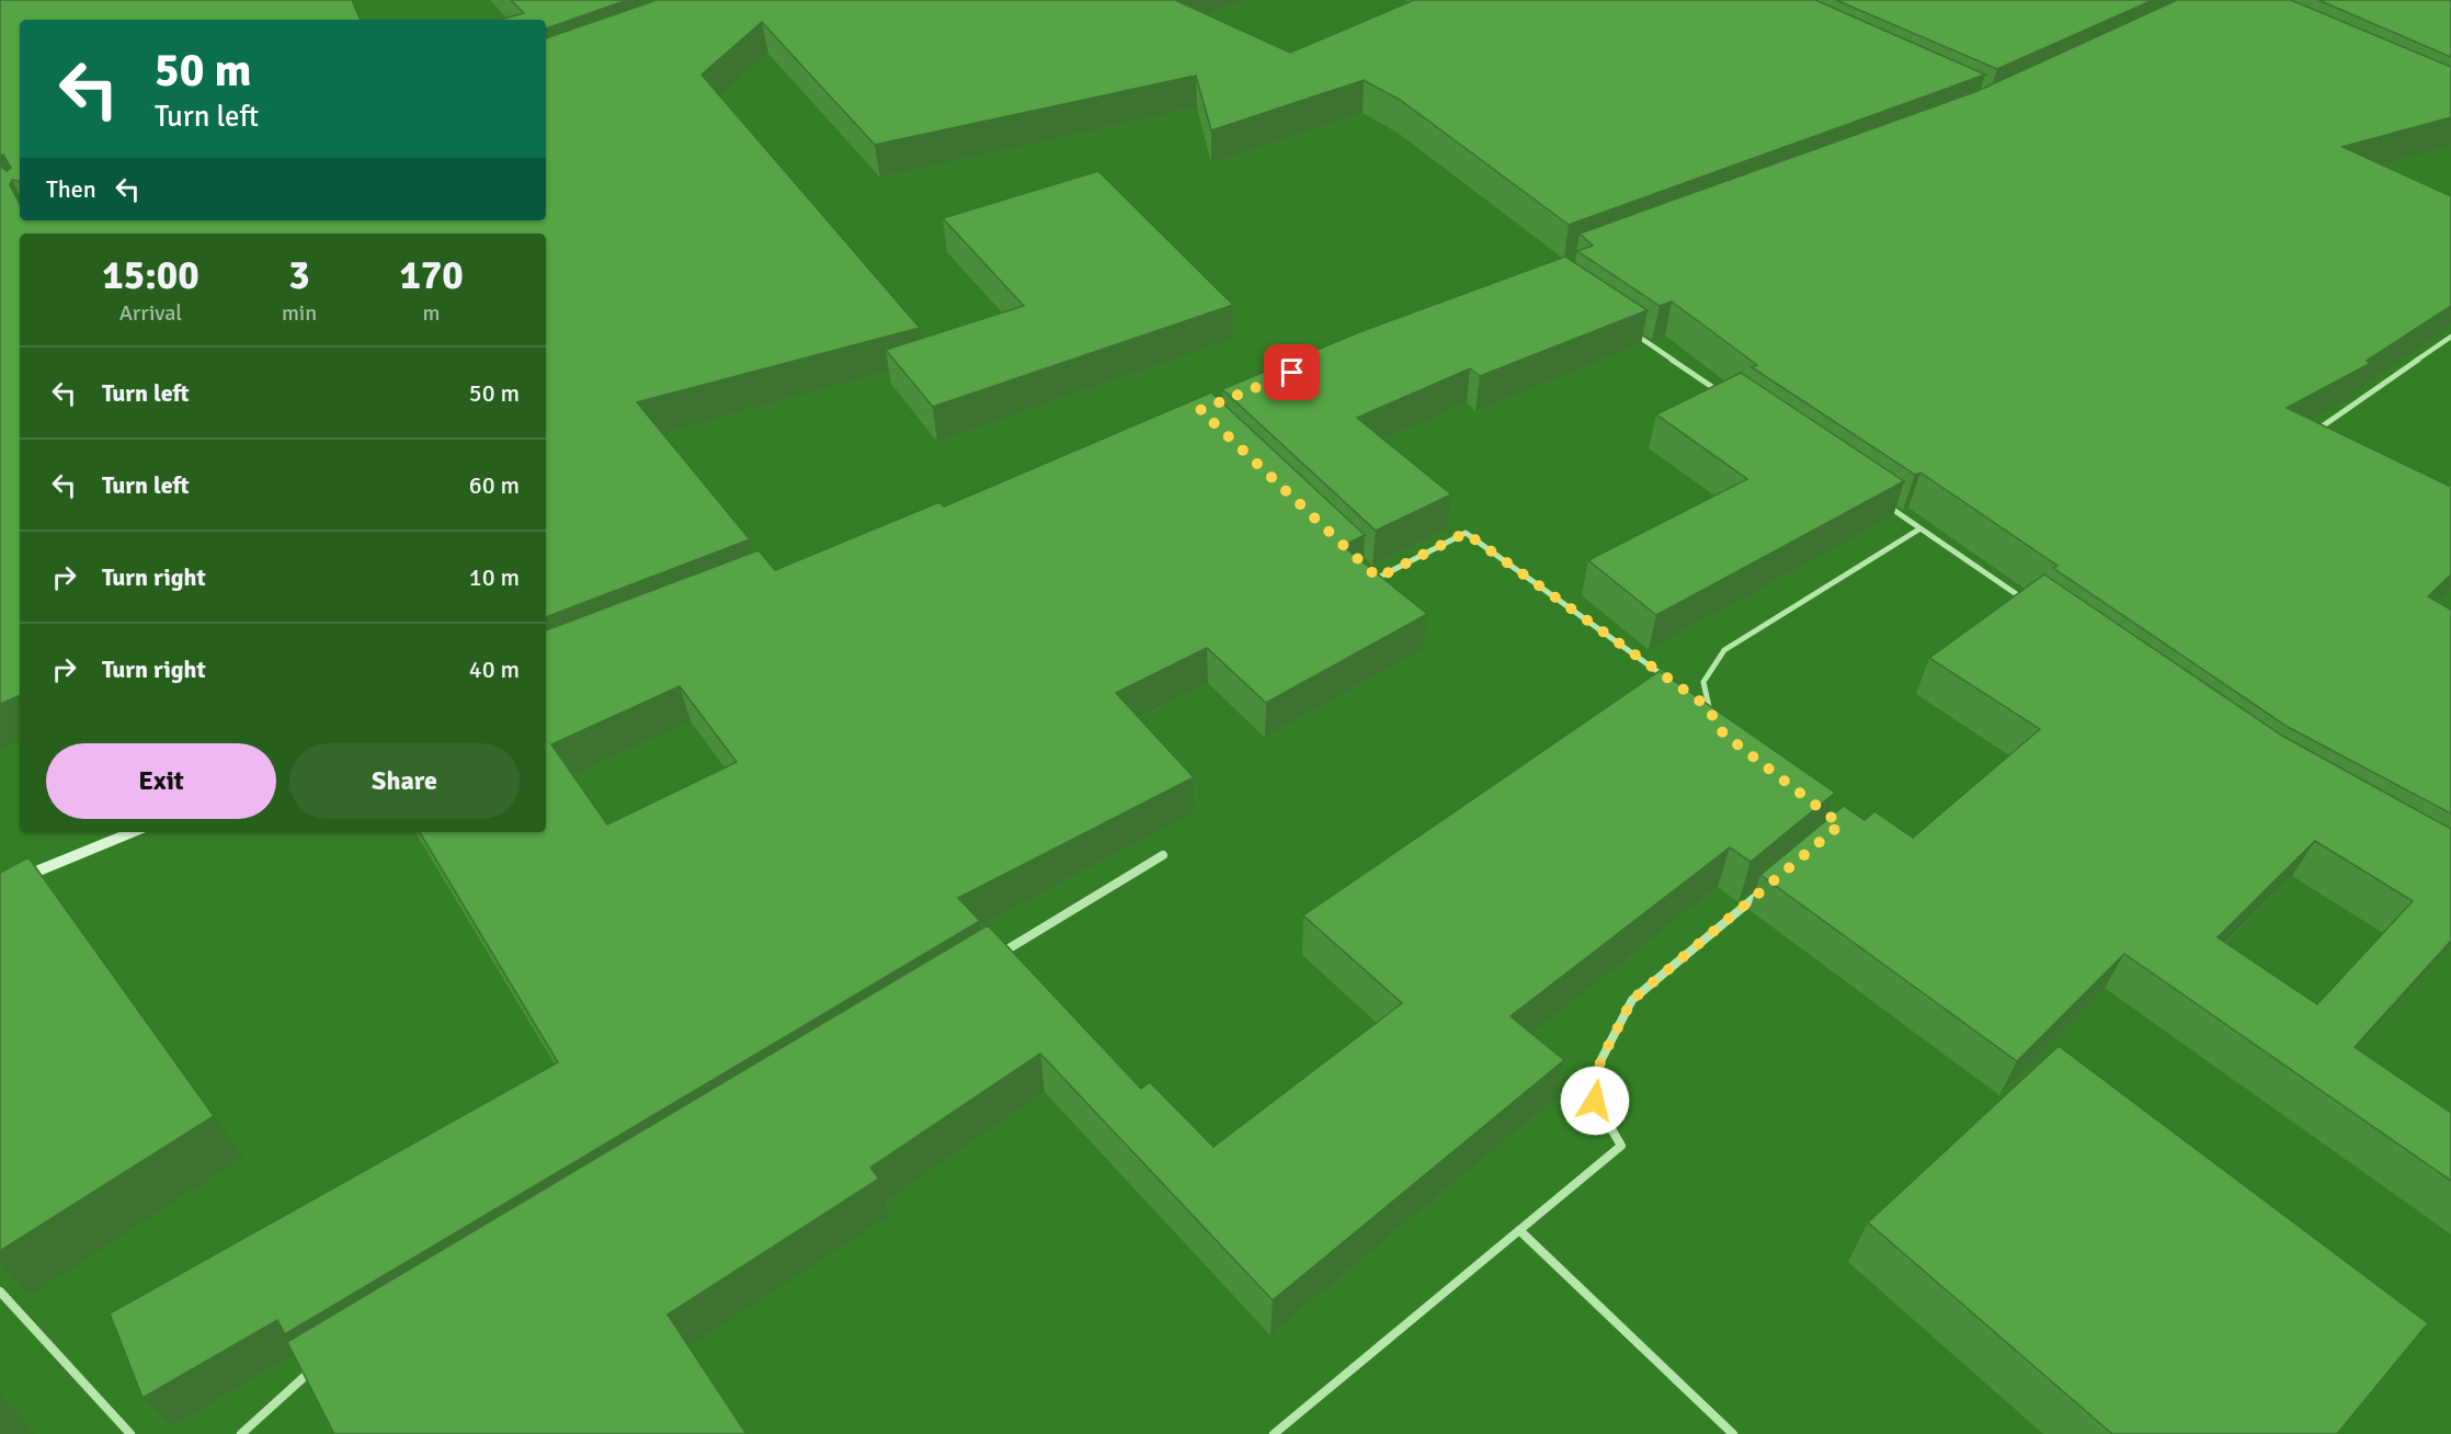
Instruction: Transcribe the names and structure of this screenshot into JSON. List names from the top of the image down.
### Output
{
  "page": {
    "turn": ["50 m", "Turn left"],
    "then": "Then",
    "eta": [
      "15:00",
      "Arrival",
      "3",
      "min",
      "170",
      "m"
    ],
    "list": [
      {
        "name": "Turn left",
        "value": "50 m"
      },
      {
        "name": "Turn left",
        "value": "60 m"
      },
      {
        "name": "Turn right",
        "value": "10 m"
      },
      {
        "name": "Turn right",
        "value": "40 m"
      }
    ],
    "buttons": ["Exit", "Share"]
  }
}
